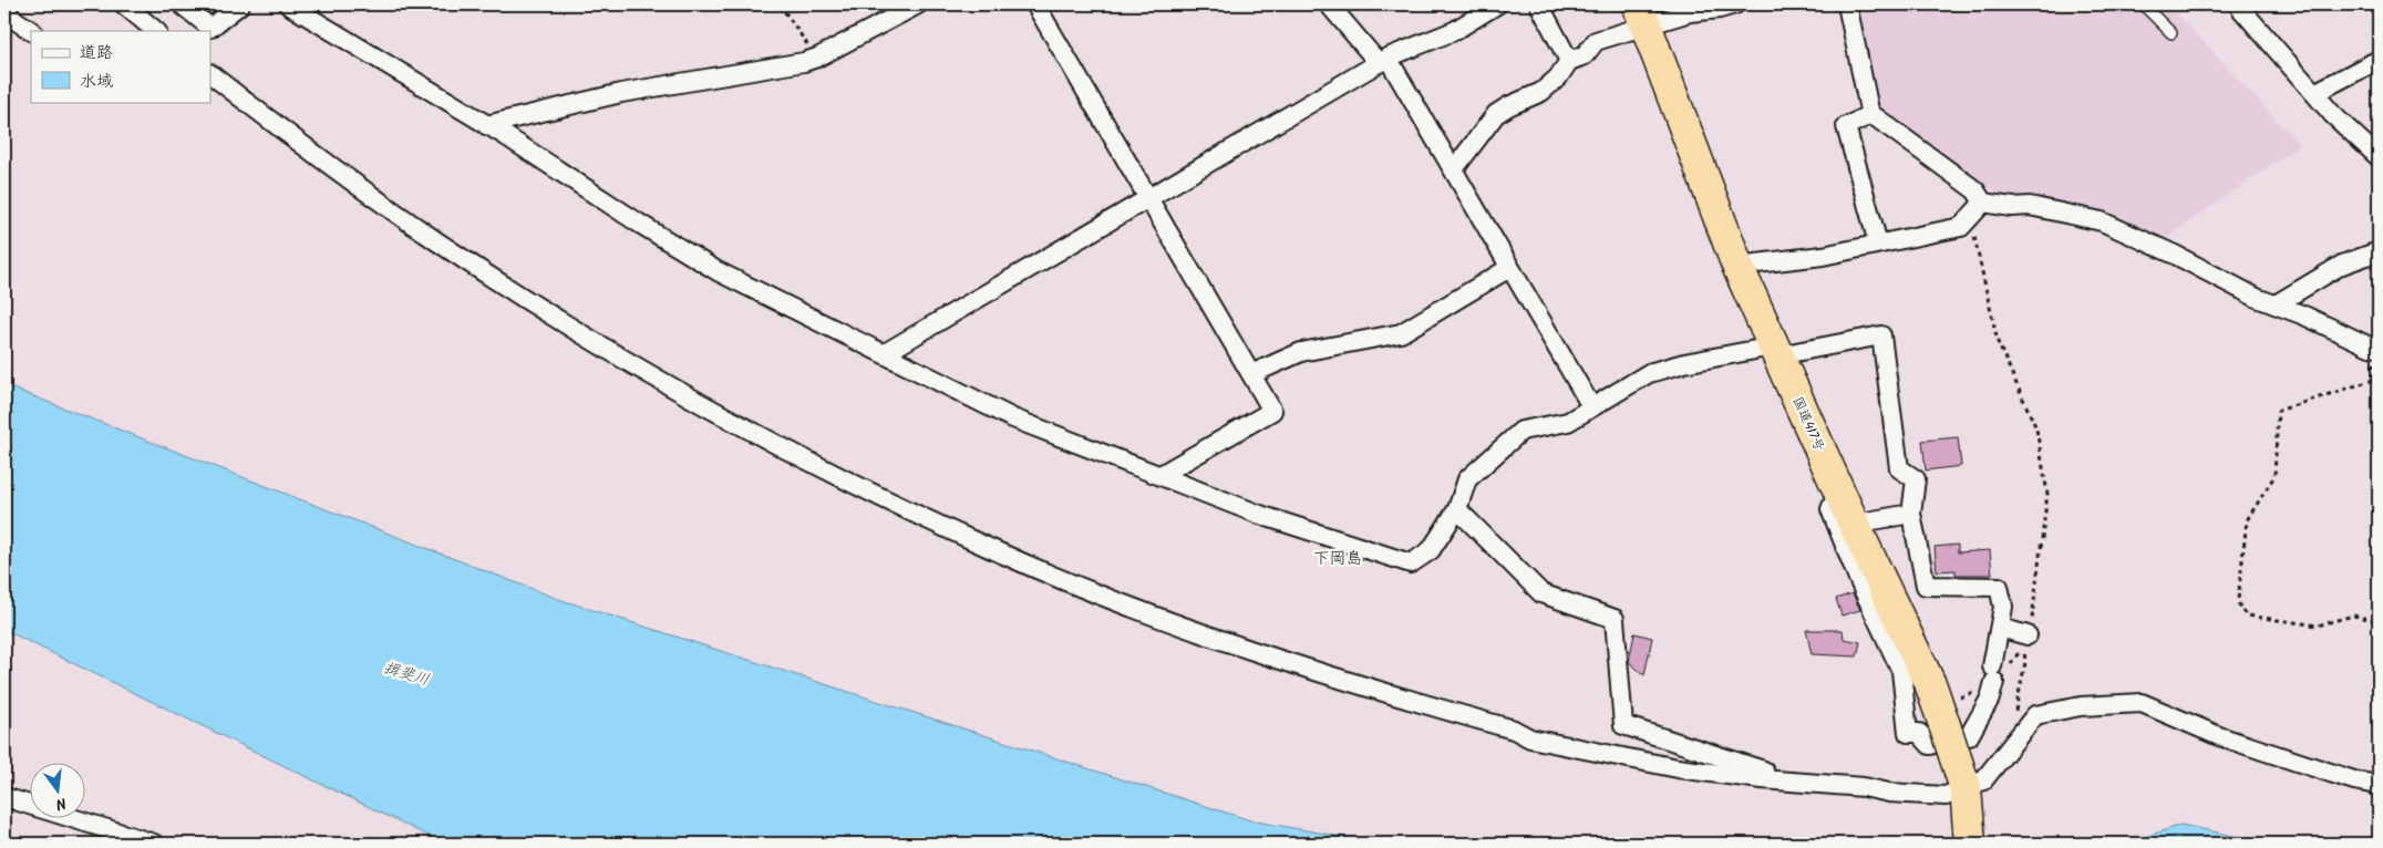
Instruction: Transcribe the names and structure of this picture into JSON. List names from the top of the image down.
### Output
{
  "streets": {
    "highway": ["国道417号"]
  },
  "districts": ["下岡島"],
  "water": ["揖斐川"],
  "legend": ["道路", "水域"],
  "north": "bottom"
}
